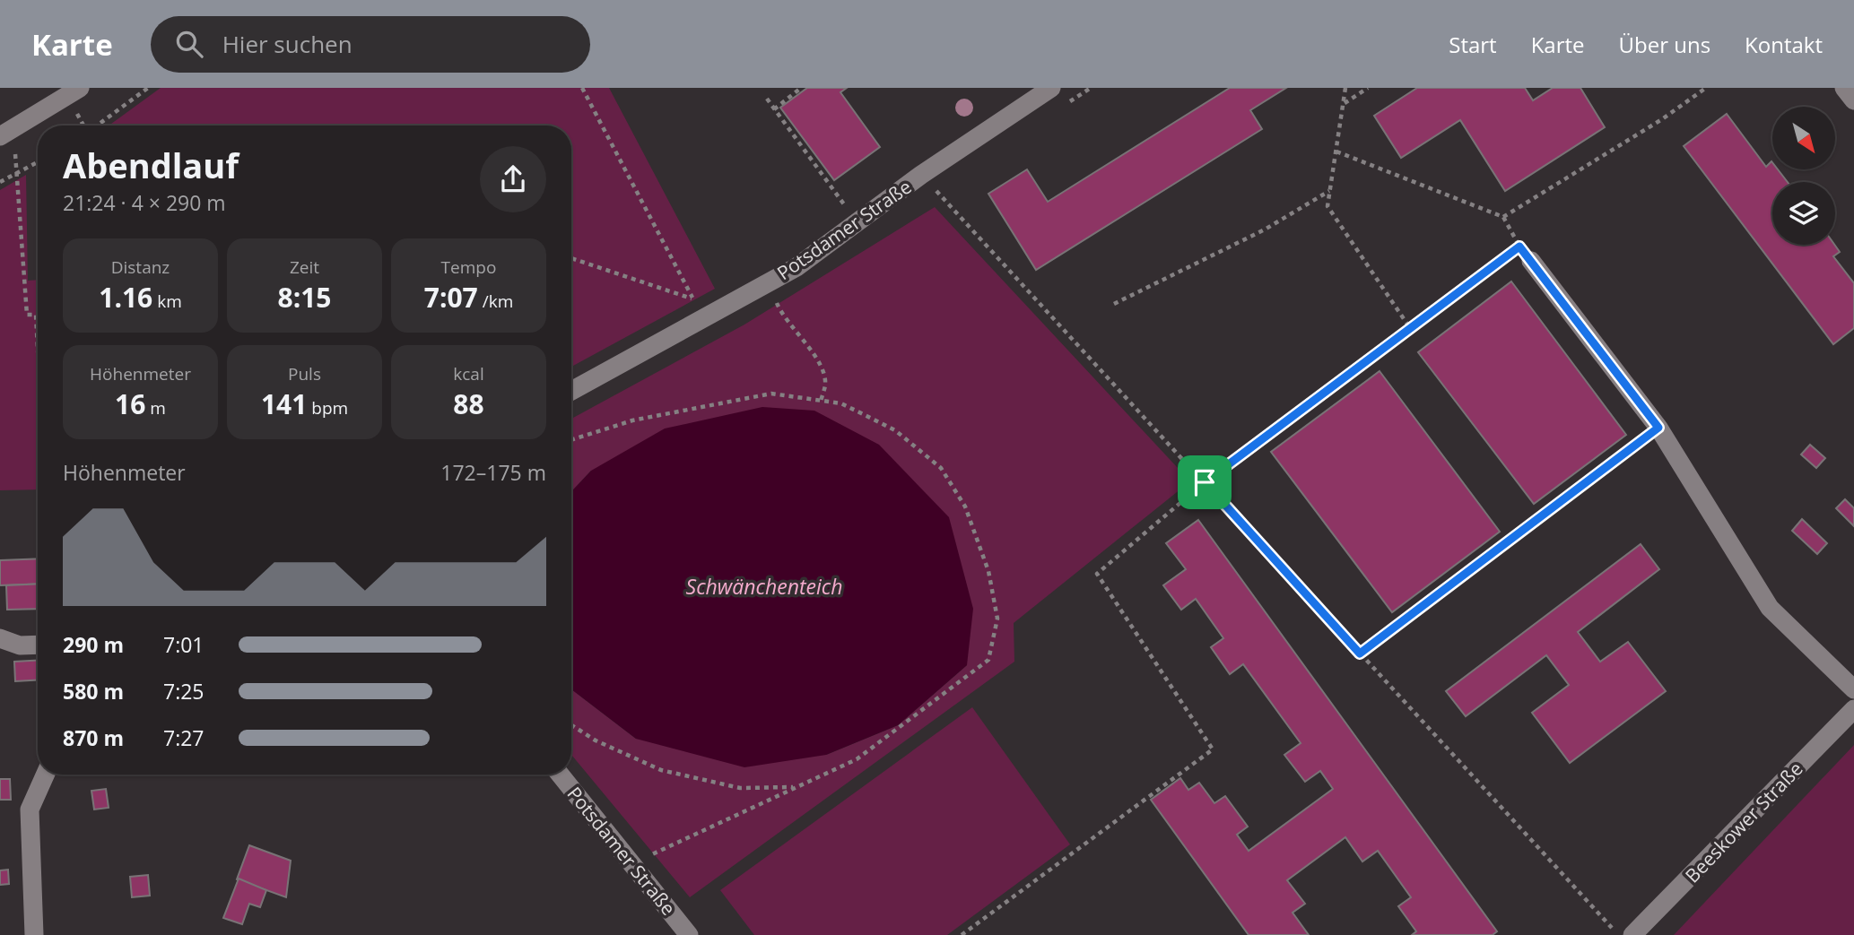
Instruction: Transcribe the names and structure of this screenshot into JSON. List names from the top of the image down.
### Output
{
  "streets": {
    "street": ["Potsdamer Straße", "Beeskower Straße"]
  },
  "water": ["Schwänchenteich"],
  "north": "bottom right",
  "page": {
    "header": "Karte",
    "search": "Hier suchen",
    "nav": [
      "Start",
      "Karte",
      "Über uns",
      "Kontakt"
    ],
    "heading": ["Abendlauf", "21:24 · 4 × 290 m"],
    "stats": [
      ["Distanz", "1.16 km"],
      ["Zeit", "8:15"],
      ["Tempo", "7:07 /km"],
      ["Höhenmeter", "16 m"],
      ["Puls", "141 bpm"],
      ["kcal", "88"]
    ],
    "chart": ["Höhenmeter", "172–175 m"],
    "list": [
      {
        "name": "290 m",
        "note": "7:01"
      },
      {
        "name": "580 m",
        "note": "7:25"
      },
      {
        "name": "870 m",
        "note": "7:27"
      }
    ]
  }
}
